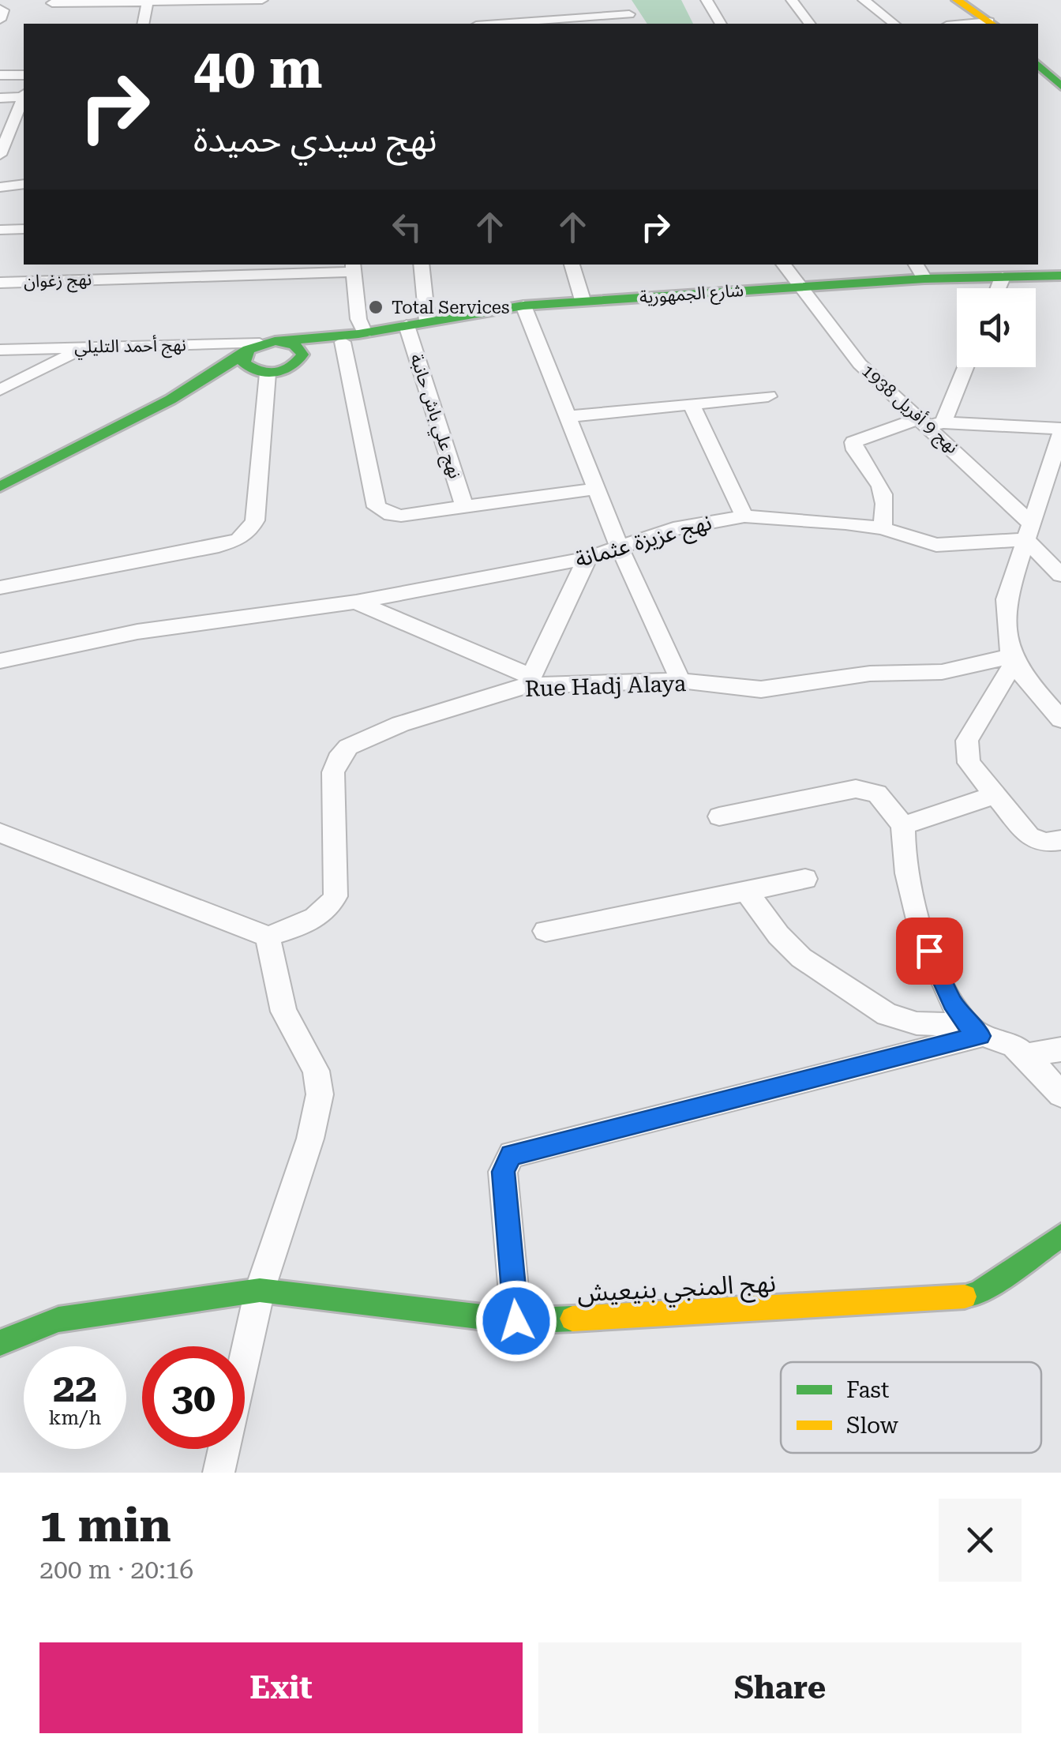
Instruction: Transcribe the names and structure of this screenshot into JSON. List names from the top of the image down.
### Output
{
  "streets": {
    "main road": ["شارع الجمهورية", "نهج المنجي بنيعيش"],
    "street": [
      "نهج زغوان",
      "نهج أحمد التليلي",
      "نهج 9 أفريل 1938",
      "نهج علي باش حانبة",
      "نهج عزيزة عثمانة",
      "Rue Hadj Alaya"
    ]
  },
  "crossings": [
    ["شارع الجمهورية", "نهج 9 أفريل 1938"],
    ["شارع الجمهورية", "نهج علي باش حانبة"],
    ["نهج 9 أفريل 1938", "نهج عزيزة عثمانة"]
  ],
  "places": ["Total Services"],
  "legend": ["Fast", "Slow"],
  "page": {
    "turn": ["40 m", "نهج سيدي حميدة"],
    "speed": "22 km/h",
    "limit": "30",
    "heading": ["1 min", "200 m · 20:16"],
    "buttons": ["Exit", "Share"]
  }
}
